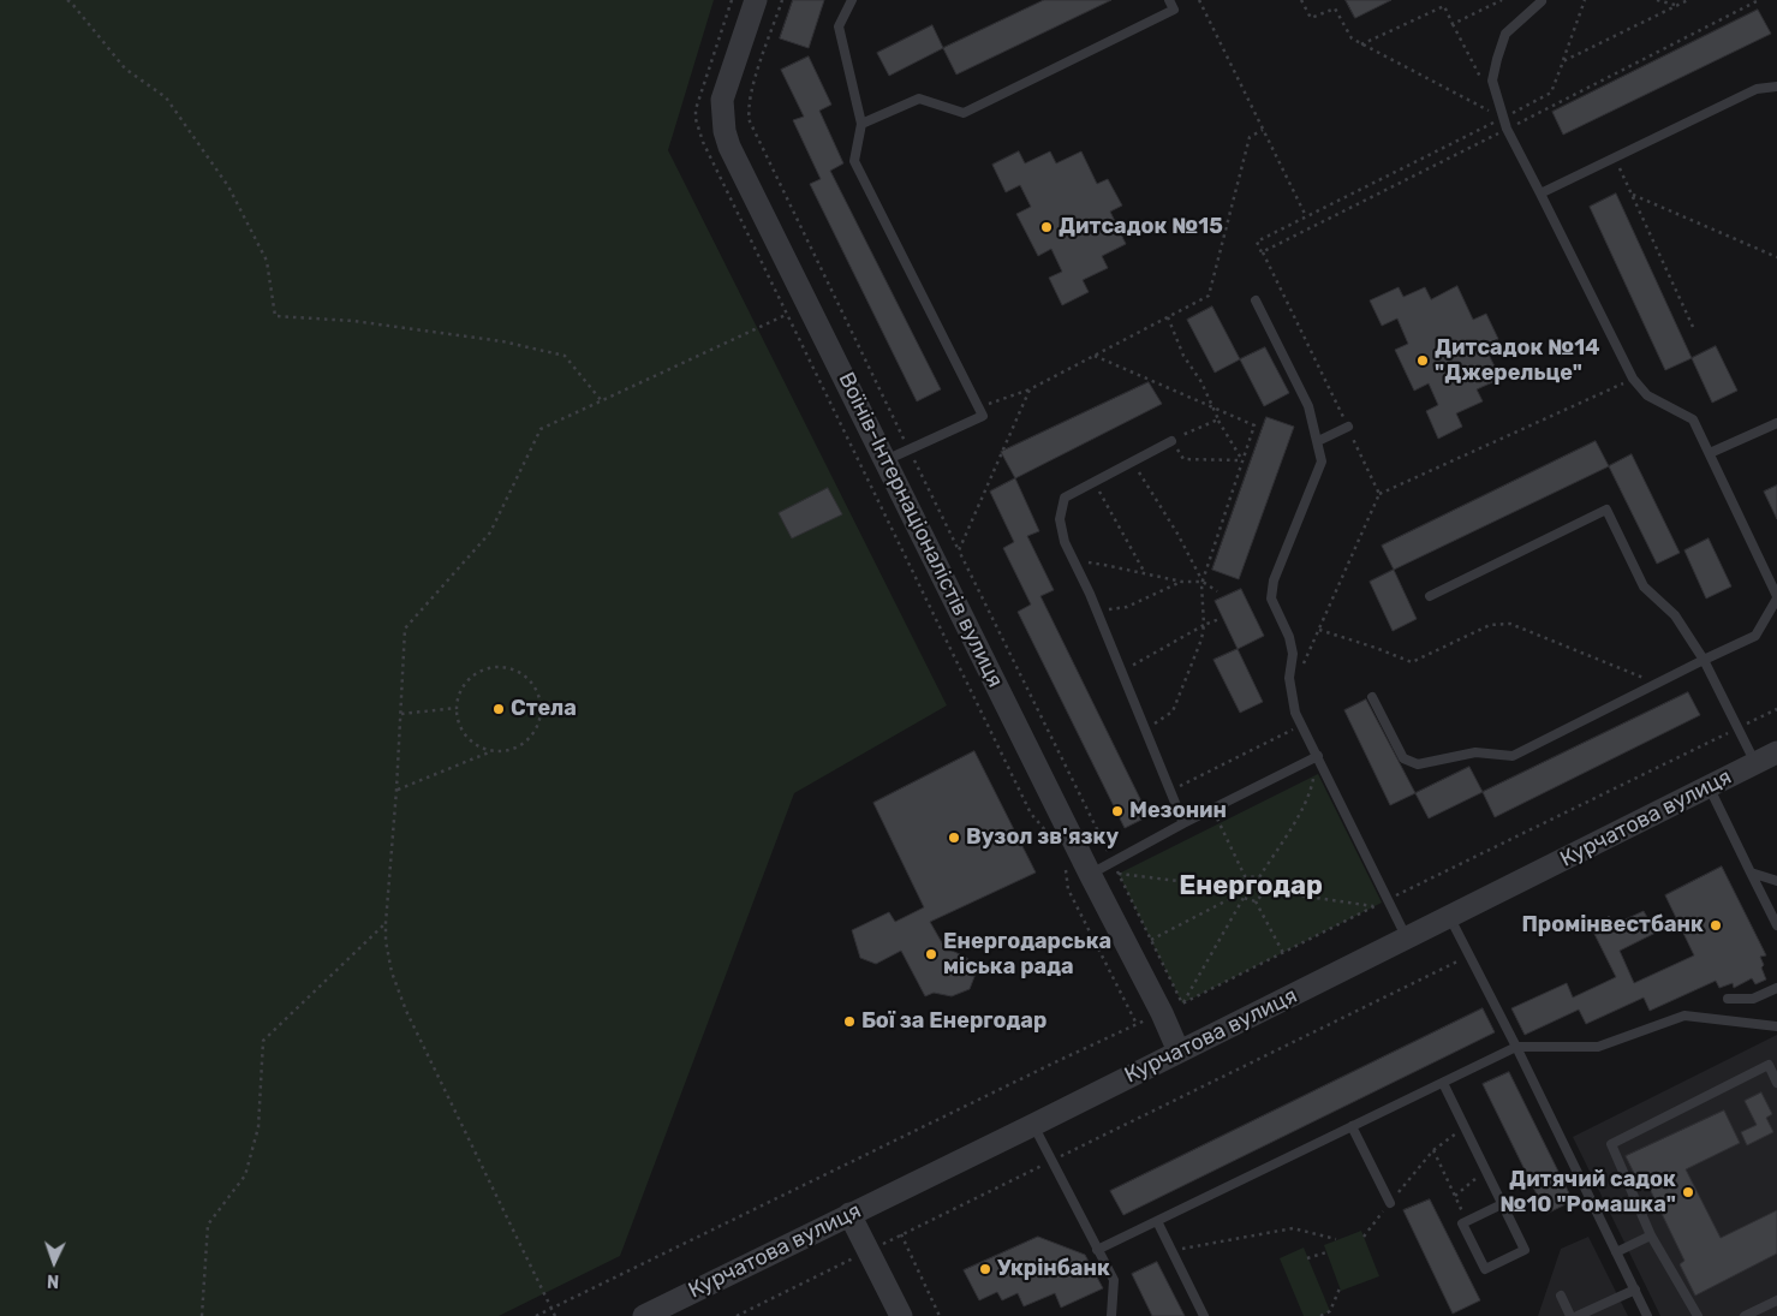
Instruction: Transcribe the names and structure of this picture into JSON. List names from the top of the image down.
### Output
{
  "streets": {
    "street": ["Воїнів-Інтернаціоналістів вулиця", "Курчатова вулиця"]
  },
  "crossings": [
    ["Воїнів-Інтернаціоналістів вулиця", "Курчатова вулиця"]
  ],
  "districts": ["Енергодар"],
  "places": [
    "Дитсадок №15",
    "Дитсадок №14 \"Джерельце\"",
    "Стела",
    "Мезонин",
    "Вузол зв'язку",
    "Промінвестбанк",
    "Енергодарська міська рада",
    "Бої за Енергодар",
    "Дитячий садок №10 \"Ромашка\"",
    "Укрінбанк"
  ],
  "north": "bottom"
}
